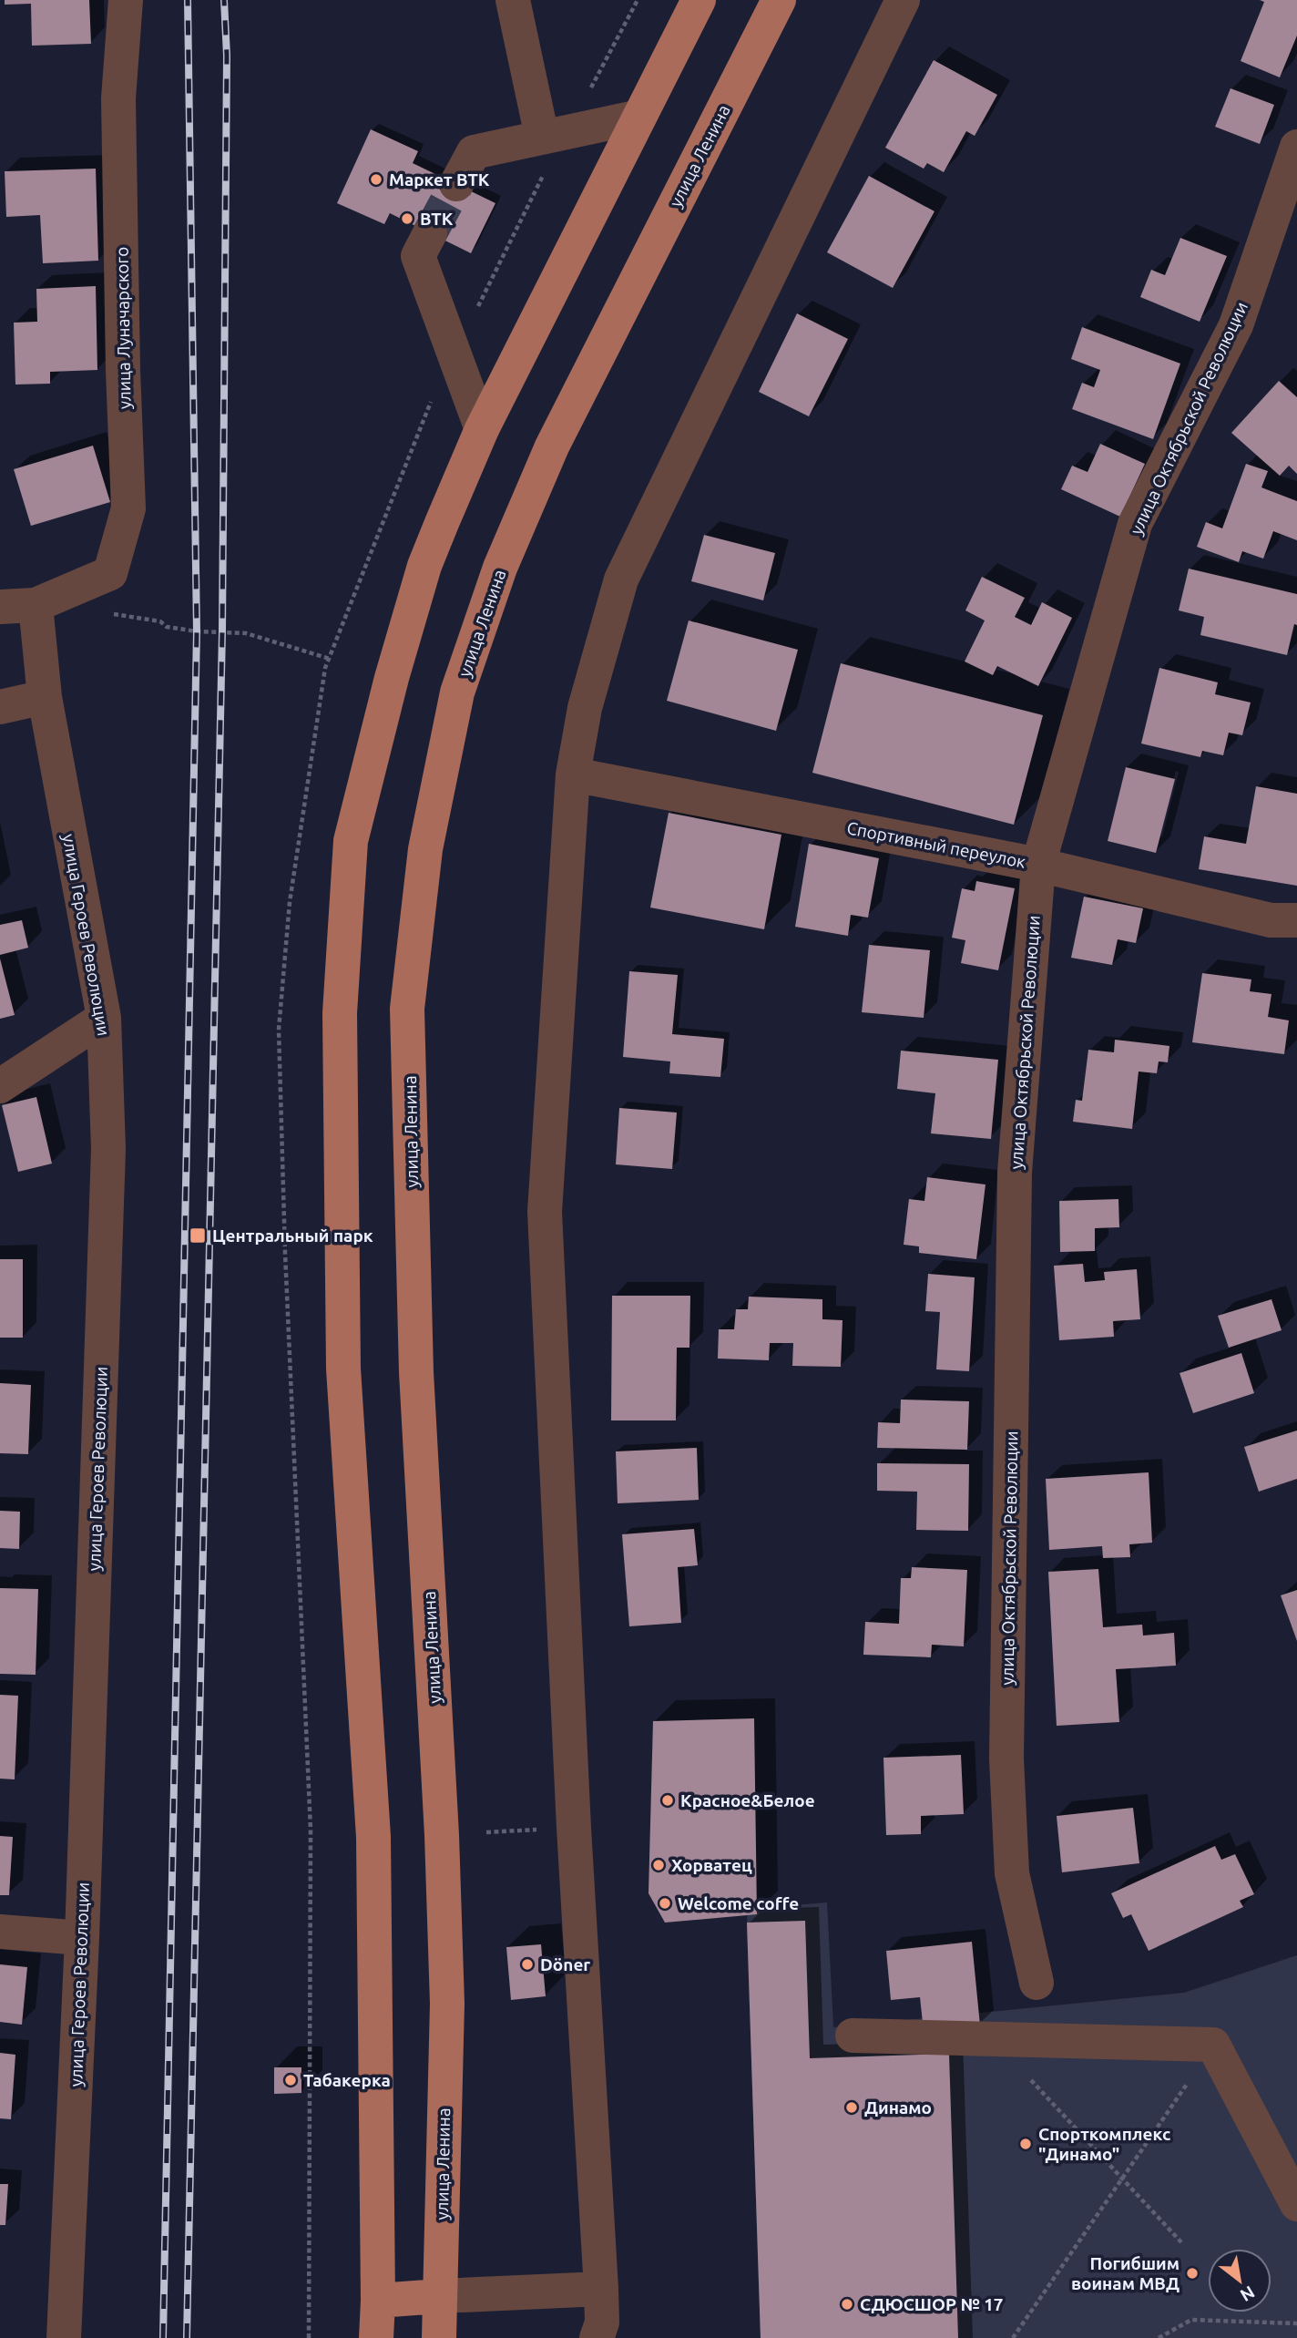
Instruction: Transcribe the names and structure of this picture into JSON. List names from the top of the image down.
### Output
{
  "streets": {
    "main road": ["улица Ленина"],
    "street": [
      "улица Луначарского",
      "улица Октябрьской Революции",
      "Спортивный переулок",
      "улица Героев Революции"
    ]
  },
  "crossings": [
    ["улица Луначарского", "улица Героев Революции"],
    ["улица Октябрьской Революции", "Спортивный переулок"]
  ],
  "places": {
    "other": [
      "Маркет ВТК",
      "ВТК",
      "Красное&Белое",
      "Хорватец",
      "Welcome coffe",
      "Döner",
      "Табакерка",
      "Динамо",
      "Спорткомплекс \"Динамо\"",
      "Погибшим воинам МВД",
      "СДЮСШОР № 17"
    ],
    "transit": ["Центральный парк"]
  },
  "north": "bottom right"
}
